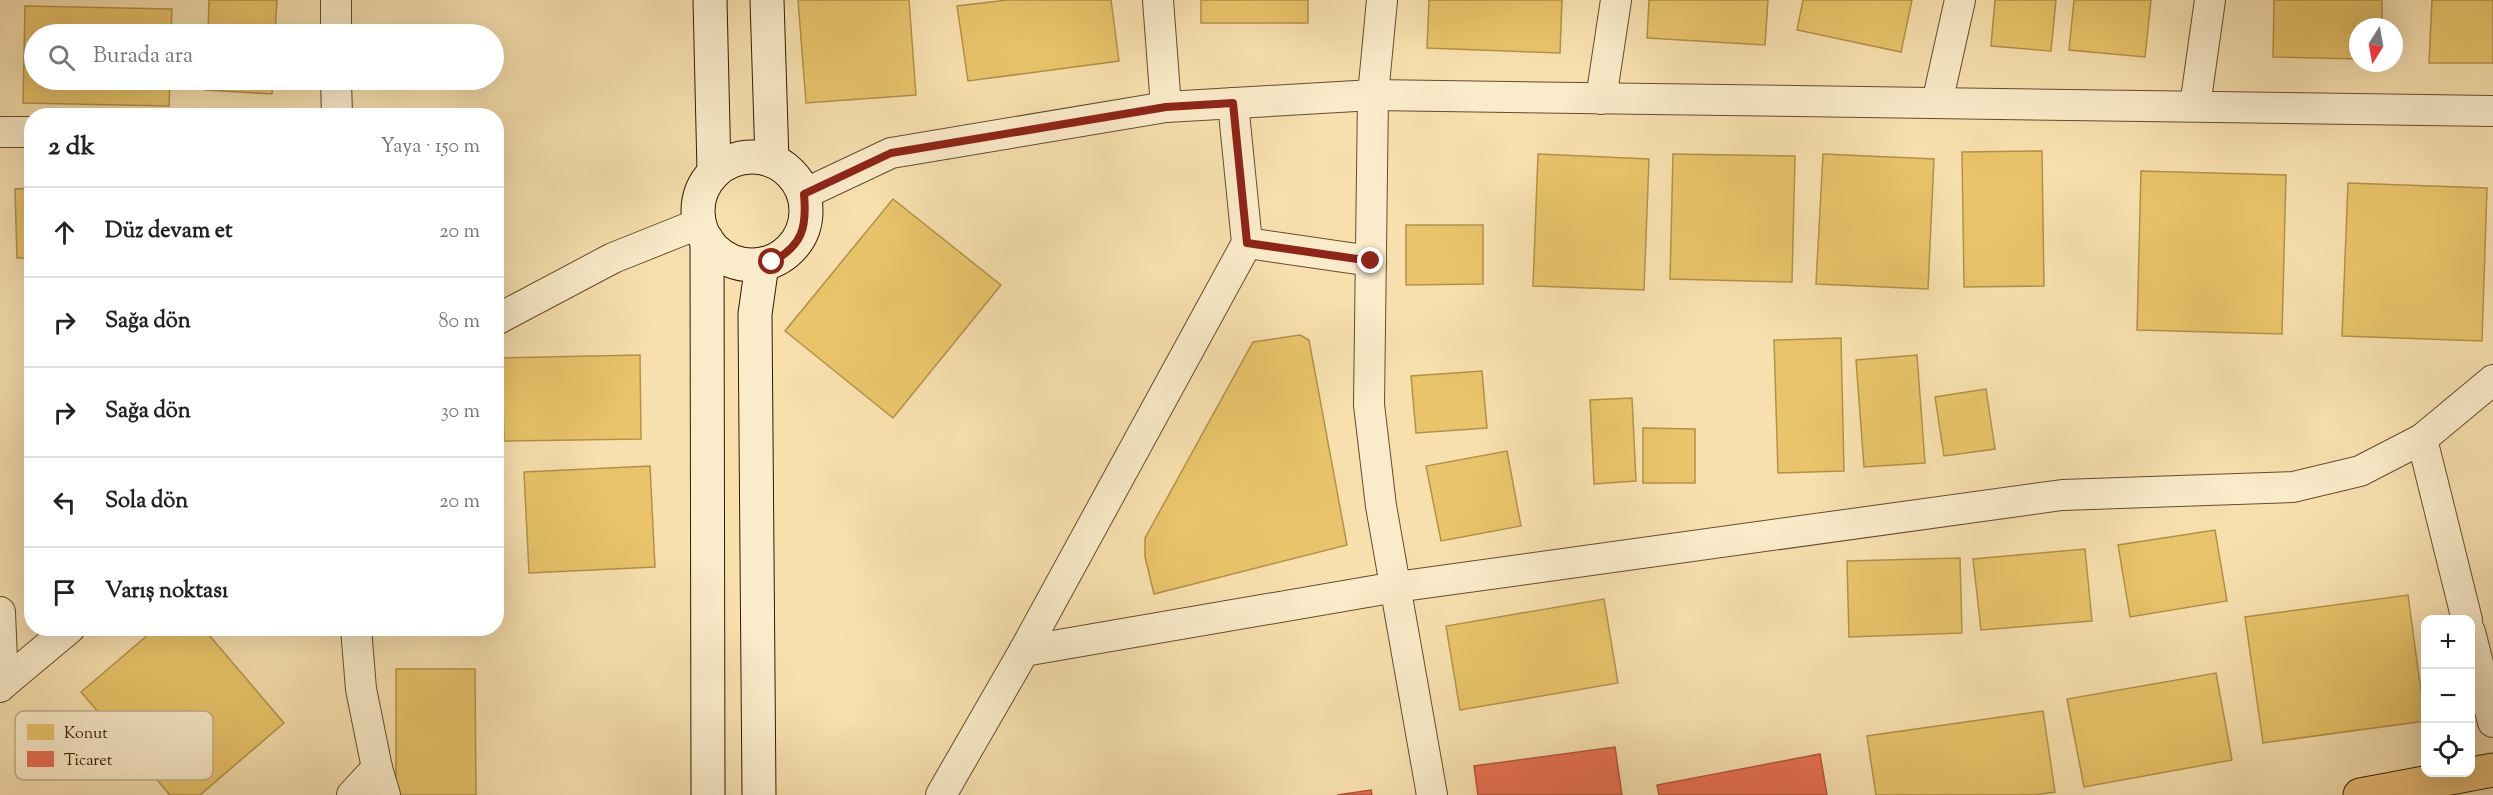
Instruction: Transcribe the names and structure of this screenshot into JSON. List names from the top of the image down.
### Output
{
  "legend": ["Konut", "Ticaret"],
  "north": "bottom",
  "page": {
    "search": "Burada ara",
    "heading": ["2 dk", "Yaya · 150 m"],
    "list": [
      ["Düz devam et", "20 m"],
      ["Sağa dön", "80 m"],
      ["Sağa dön", "30 m"],
      ["Sola dön", "20 m"],
      "Varış noktası"
    ],
    "map_buttons": ["+", "−"]
  }
}
